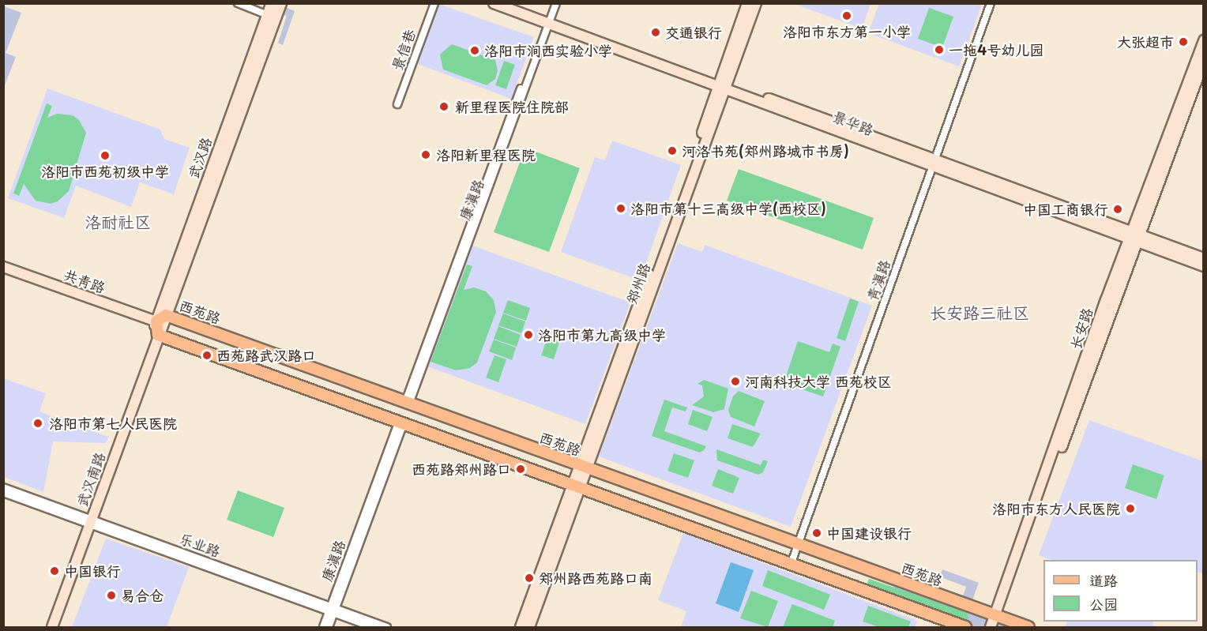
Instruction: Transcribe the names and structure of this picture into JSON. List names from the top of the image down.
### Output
{
  "streets": {
    "main road": [
      "景华路",
      "武汉路",
      "共青路",
      "郑州路",
      "西苑路",
      "长安路",
      "武汉南路"
    ],
    "street": [
      "景信巷",
      "康滇路",
      "青滇路",
      "乐业路"
    ]
  },
  "crossings": [
    ["景华路", "康滇路"],
    ["景华路", "青滇路"],
    ["景华路", "郑州路"],
    ["景华路", "长安路"],
    ["武汉路", "共青路"],
    ["武汉路", "西苑路"],
    ["武汉路", "武汉南路"],
    ["康滇路", "西苑路"],
    ["康滇路", "乐业路"],
    ["青滇路", "西苑路"],
    ["共青路", "西苑路"],
    ["共青路", "武汉南路"],
    ["郑州路", "西苑路"],
    ["西苑路", "长安路"],
    ["西苑路", "武汉南路"],
    ["武汉南路", "乐业路"]
  ],
  "districts": ["洛耐社区", "长安路三社区"],
  "places": [
    "洛阳市东方第一小学",
    "交通银行",
    "大张超市",
    "一拖4号幼儿园",
    "洛阳市涧西实验小学",
    "新里程医院住院部",
    "河洛书苑(郑州路城市书房)",
    "洛阳新里程医院",
    "洛阳市西苑初级中学",
    "洛阳市第十三高级中学(西校区)",
    "中国工商银行",
    "洛阳市第九高级中学",
    "西苑路武汉路口",
    "河南科技大学 西苑校区",
    "洛阳市第七人民医院",
    "西苑路郑州路口",
    "洛阳市东方人民医院",
    "中国建设银行",
    "中国银行",
    "郑州路西苑路口南",
    "易合仓"
  ],
  "legend": ["道路", "公园"]
}
